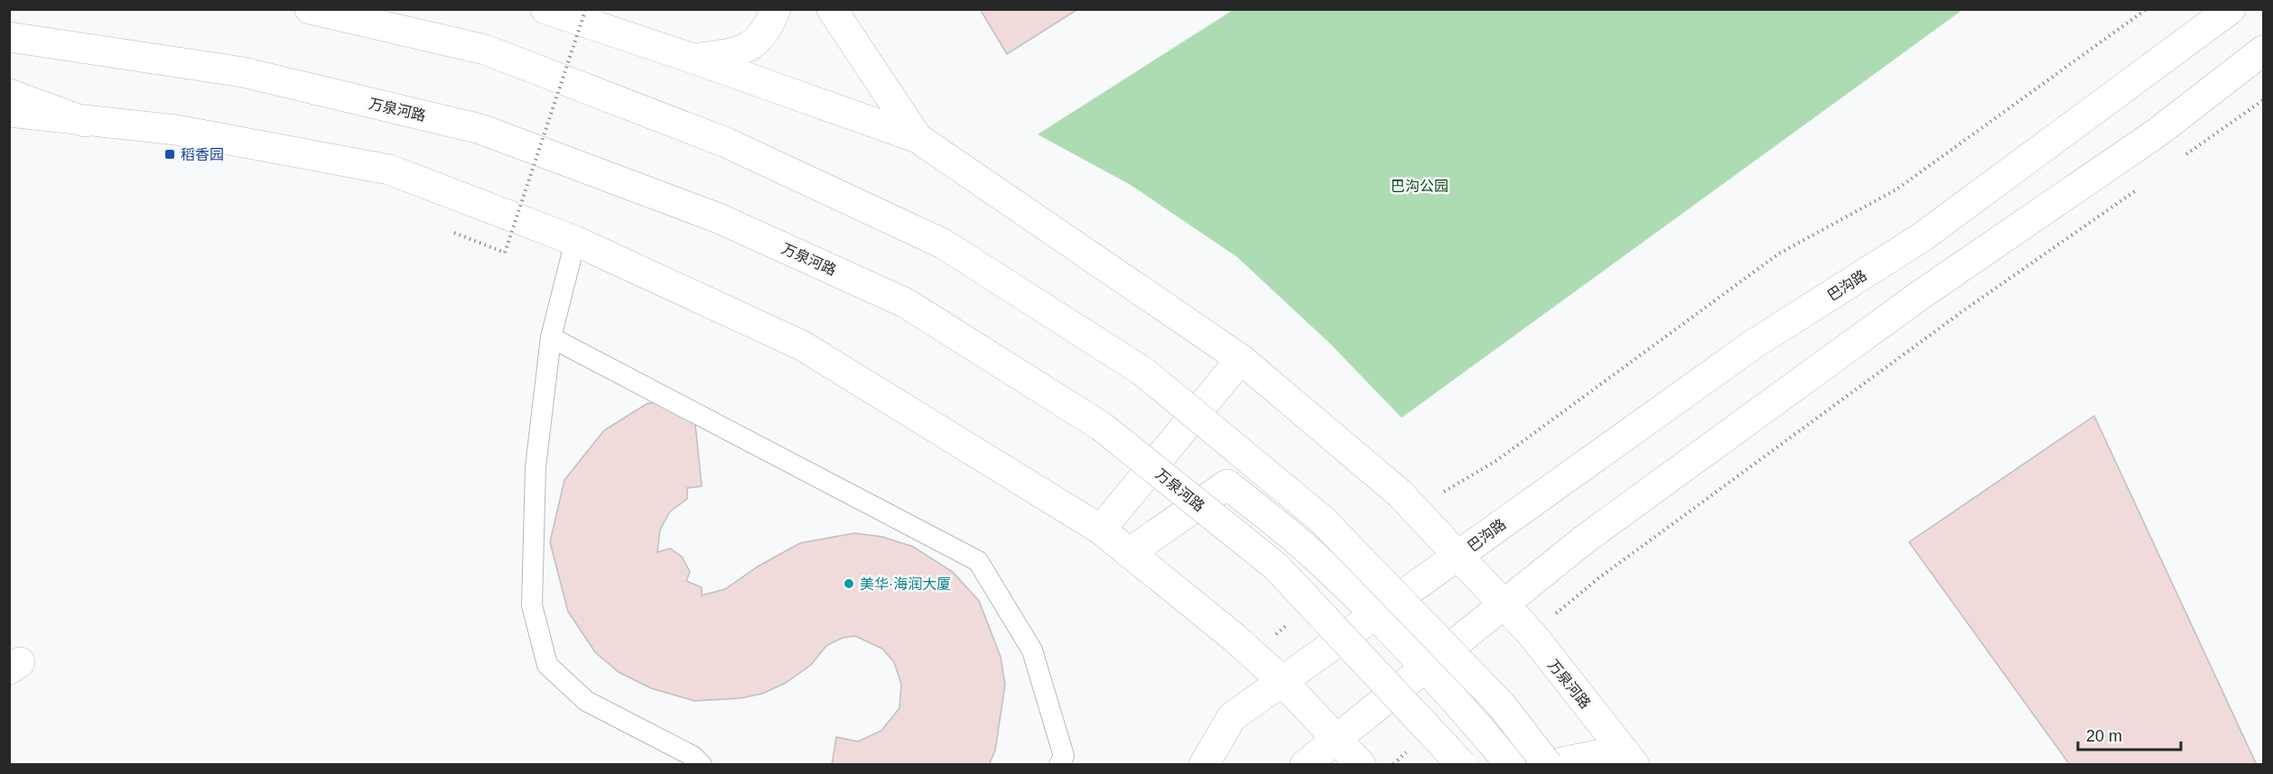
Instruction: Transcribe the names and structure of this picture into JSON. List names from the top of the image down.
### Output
{
  "streets": {
    "main road": ["万泉河路", "巴沟路"]
  },
  "crossings": [
    ["万泉河路", "巴沟路"]
  ],
  "parks": ["巴沟公园"],
  "places": {
    "transit": ["稻香园"],
    "other": ["美华·海润大厦"]
  },
  "scale_bar": "20 m"
}
